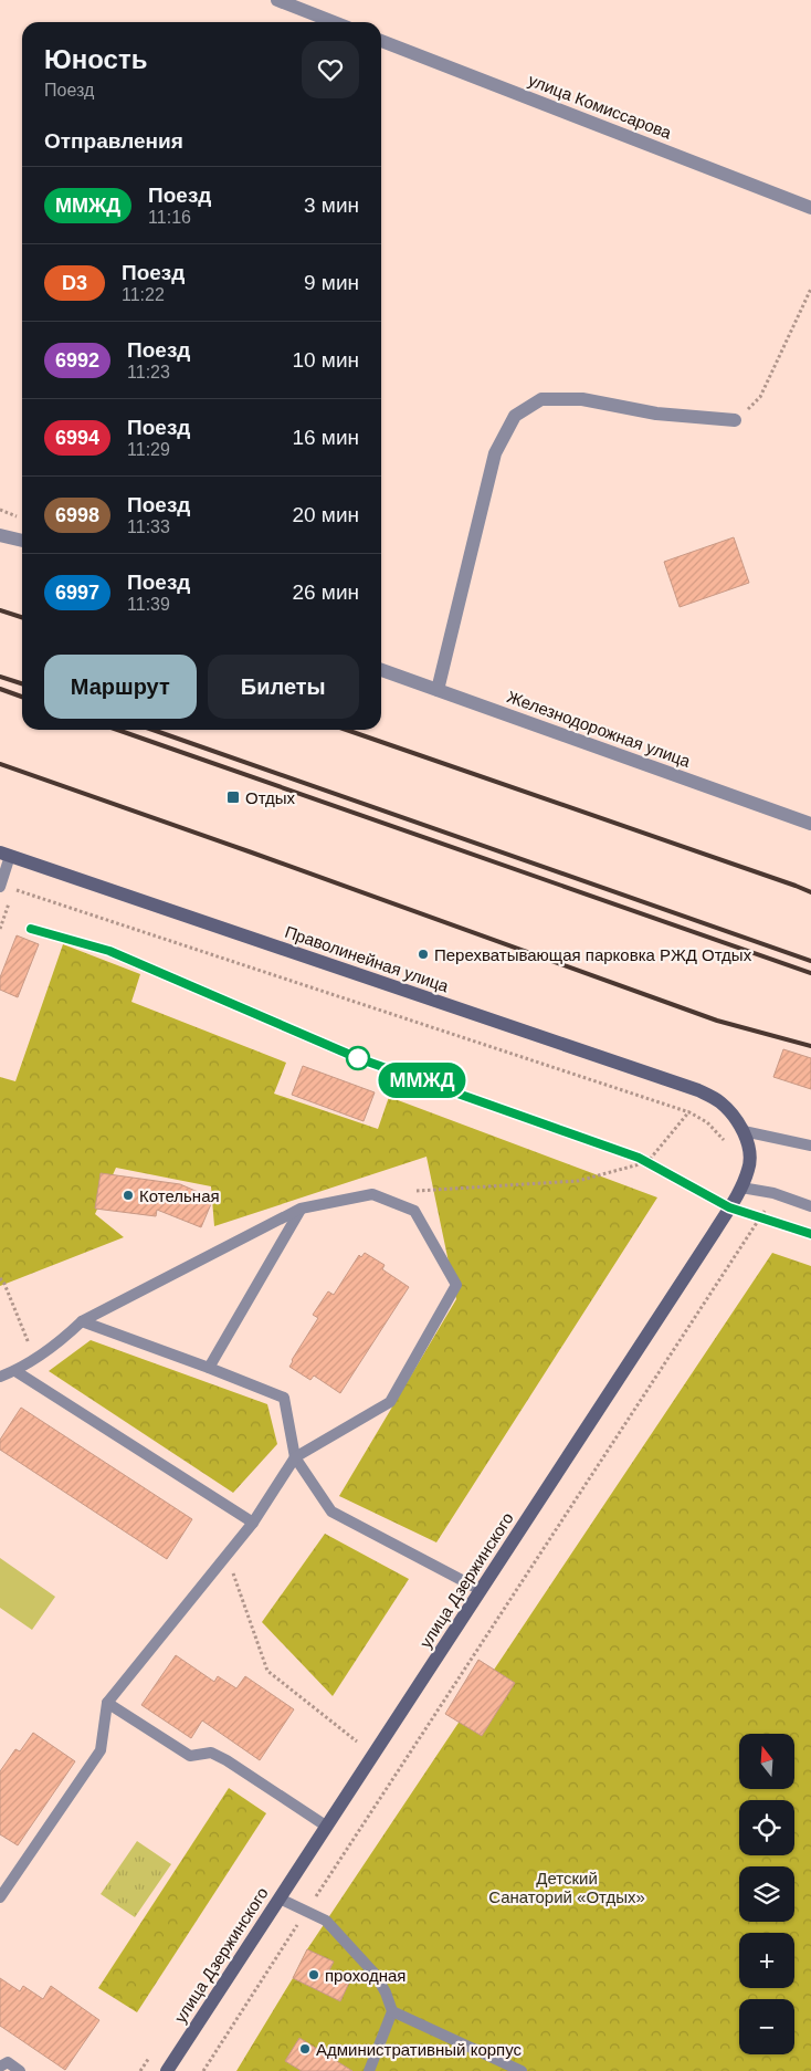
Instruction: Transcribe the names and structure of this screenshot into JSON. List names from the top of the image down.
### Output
{
  "streets": {
    "main road": ["Праволинейная улица", "улица Дзержинского"],
    "street": ["улица Комиссарова", "Железнодорожная улица"]
  },
  "crossings": [
    ["Праволинейная улица", "улица Дзержинского"]
  ],
  "parks": ["Детский Санаторий «Отдых»"],
  "places": {
    "transit": ["Отдых"],
    "other": [
      "Перехватывающая парковка РЖД Отдых",
      "Котельная",
      "проходная",
      "Административный корпус"
    ]
  },
  "north": "top",
  "page": {
    "on_map": "ММЖД",
    "heading": [
      ["Юность", "Поезд"],
      "Отправления"
    ],
    "list": [
      {
        "mark": "ММЖД",
        "name": "Поезд",
        "note": "11:16",
        "value": "3 мин"
      },
      {
        "mark": "D3",
        "name": "Поезд",
        "note": "11:22",
        "value": "9 мин"
      },
      {
        "mark": "6992",
        "name": "Поезд",
        "note": "11:23",
        "value": "10 мин"
      },
      {
        "mark": "6994",
        "name": "Поезд",
        "note": "11:29",
        "value": "16 мин"
      },
      {
        "mark": "6998",
        "name": "Поезд",
        "note": "11:33",
        "value": "20 мин"
      },
      {
        "mark": "6997",
        "name": "Поезд",
        "note": "11:39",
        "value": "26 мин"
      }
    ],
    "buttons": ["Маршрут", "Билеты"],
    "map_buttons": ["+", "−"]
  }
}
